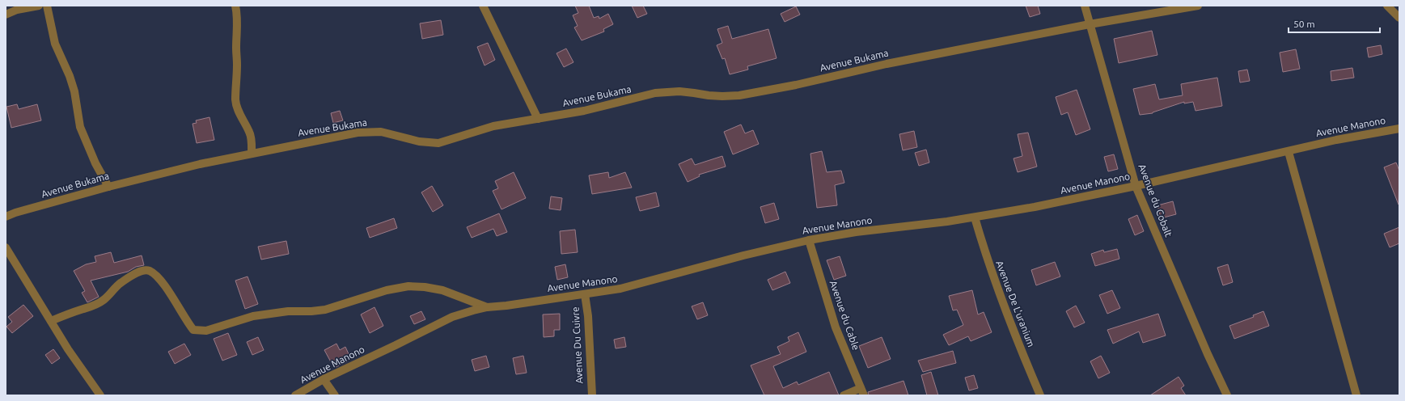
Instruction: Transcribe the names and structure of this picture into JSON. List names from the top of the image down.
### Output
{
  "streets": {
    "street": [
      "Avenue Bukama",
      "Avenue Manono",
      "Avenue du Cobalt",
      "Avenue De L'uranium",
      "Avenue du Cable",
      "Avenue Du Cuivre"
    ]
  },
  "crossings": [
    ["Avenue Bukama", "Avenue du Cobalt"],
    ["Avenue Manono", "Avenue du Cobalt"],
    ["Avenue Manono", "Avenue De L'uranium"],
    ["Avenue Manono", "Avenue du Cable"],
    ["Avenue Manono", "Avenue Du Cuivre"]
  ],
  "scale_bar": "50 m"
}
